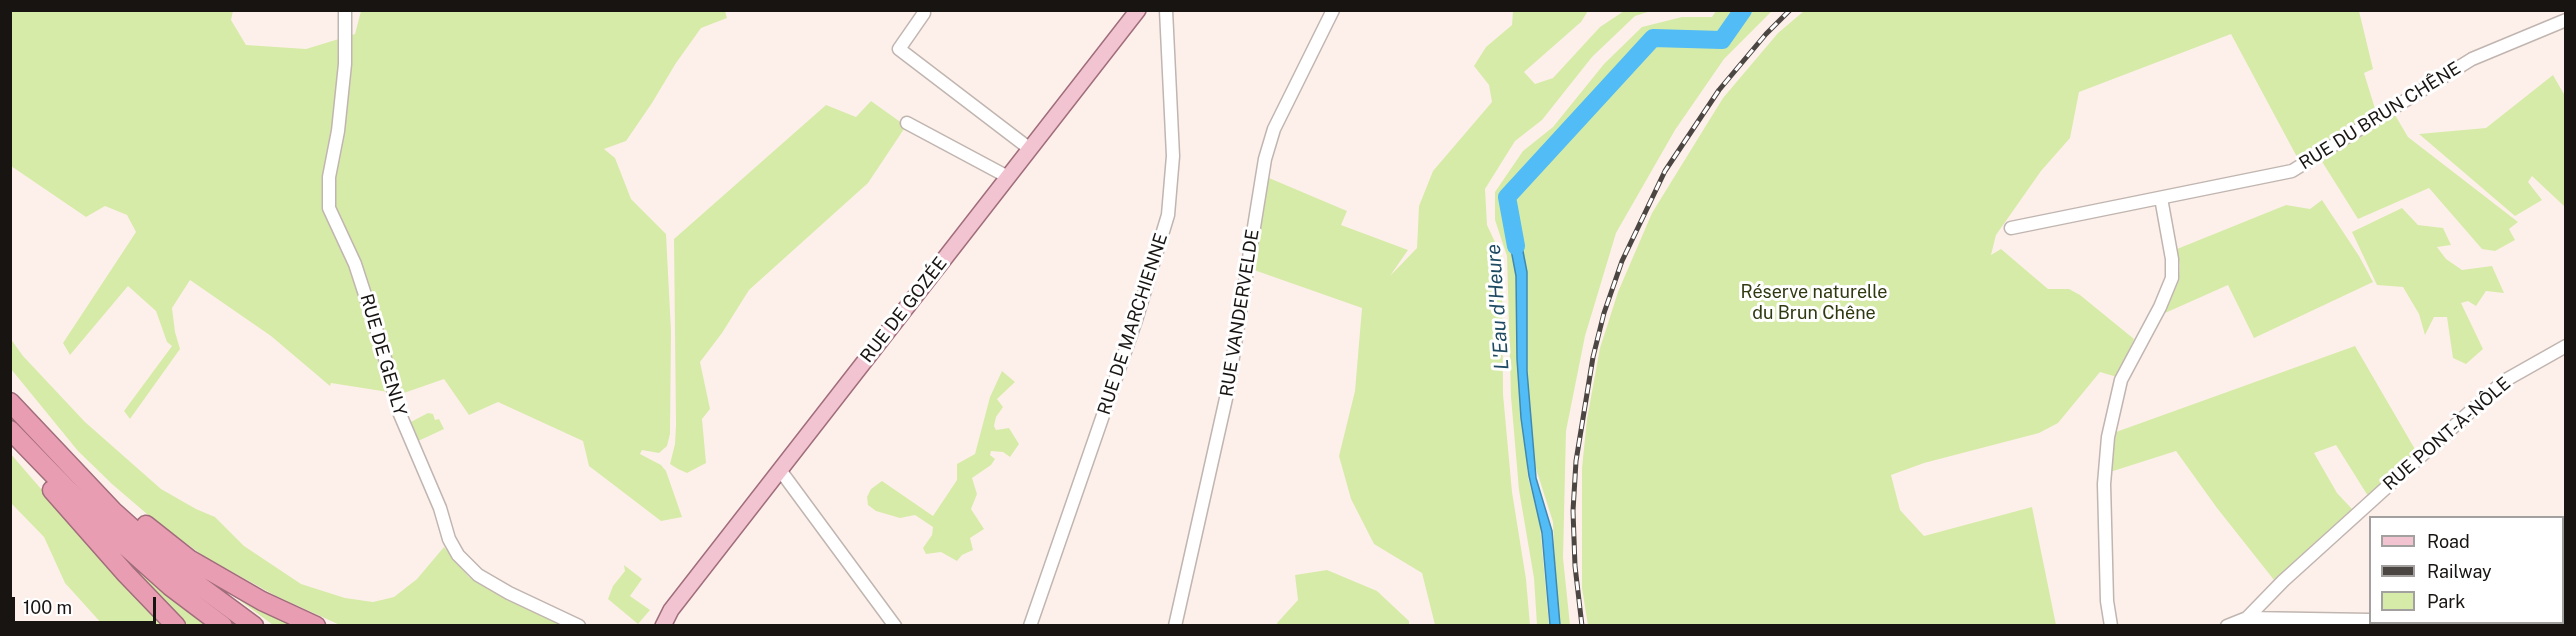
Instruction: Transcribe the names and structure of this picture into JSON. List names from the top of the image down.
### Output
{
  "streets": {
    "main road": ["RUE DE GOZÉE"],
    "street": [
      "RUE DU BRUN CHÊNE",
      "RUE VANDERVELDE",
      "RUE DE MARCHIENNE",
      "RUE DE GENLY",
      "RUE PONT-À-NÔLE"
    ]
  },
  "water": ["L'Eau d'Heure"],
  "parks": ["Réserve naturelle du Brun Chêne"],
  "legend": ["Road", "Railway", "Park"],
  "scale_bar": "100 m"
}
